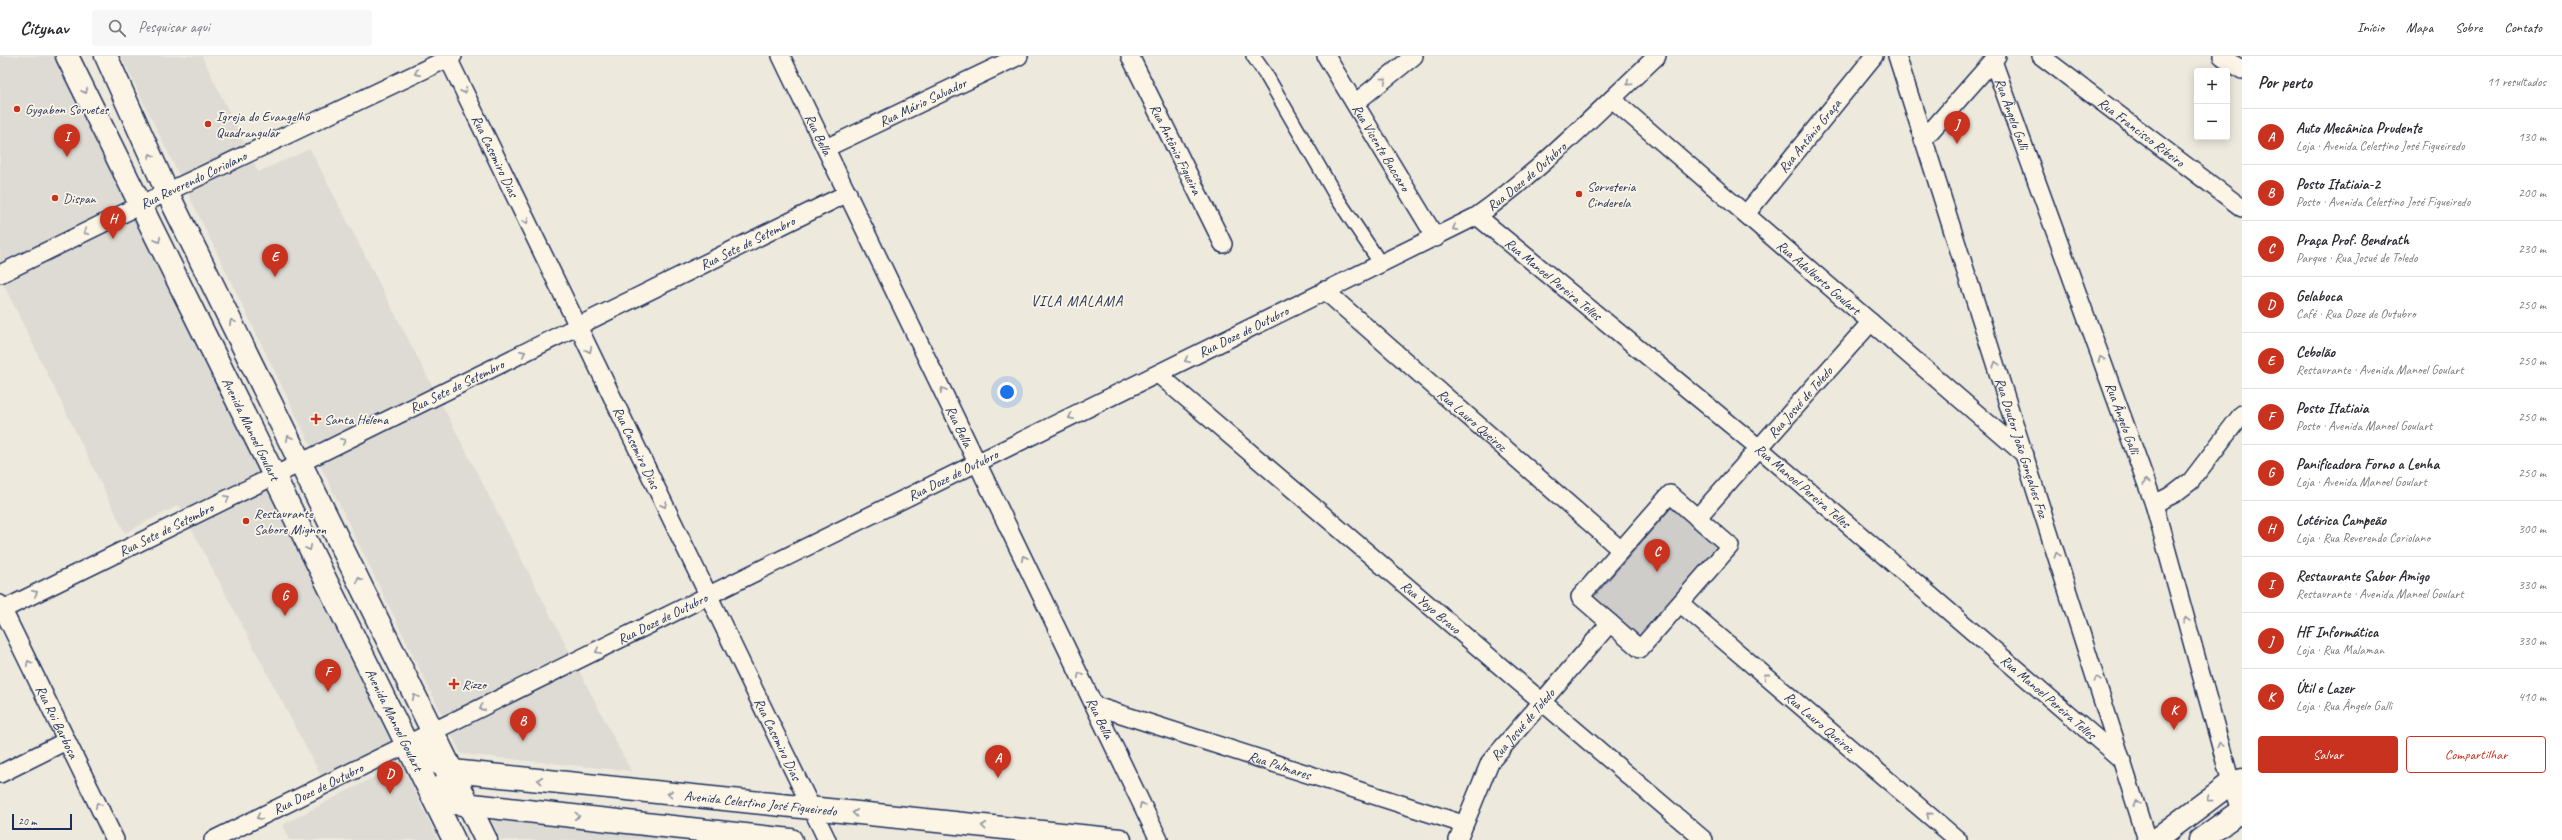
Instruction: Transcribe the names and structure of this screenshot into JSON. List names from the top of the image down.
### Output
{
  "streets": {
    "main road": ["Avenida Manoel Goulart", "Avenida Celestino José Figueiredo"],
    "street": [
      "Rua Mário Salvador",
      "Rua Ângelo Galli",
      "Rua Francisco Ribeiro",
      "Rua Bella",
      "Rua Antônio Graça",
      "Rua Vicente Baccaro",
      "Rua Antônio Figueira",
      "Rua Casemiro Dias",
      "Rua Doze de Outubro",
      "Rua Reverendo Coriolano",
      "Rua Sete de Setembro",
      "Rua Adalberto Goulart",
      "Rua Manoel Pereira Telles",
      "Rua Josué de Toledo",
      "Rua Lauro Queiroz",
      "Rua Doutor João Gonçalves Foz",
      "Rua Yoyo Bravo",
      "Rua Rui Barbosa",
      "Rua Palmares"
    ]
  },
  "crossings": [
    ["Rua Mário Salvador", "Rua Bella"],
    ["Rua Bella", "Rua Doze de Outubro"],
    ["Rua Bella", "Rua Sete de Setembro"],
    ["Rua Bella", "Rua Palmares"],
    ["Rua Antônio Graça", "Rua Adalberto Goulart"],
    ["Rua Vicente Baccaro", "Rua Doze de Outubro"],
    ["Rua Casemiro Dias", "Rua Doze de Outubro"],
    ["Rua Casemiro Dias", "Rua Reverendo Coriolano"],
    ["Rua Casemiro Dias", "Rua Sete de Setembro"],
    ["Rua Casemiro Dias", "Avenida Celestino José Figueiredo"],
    ["Rua Doze de Outubro", "Rua Adalberto Goulart"],
    ["Rua Doze de Outubro", "Rua Manoel Pereira Telles"],
    ["Rua Doze de Outubro", "Rua Lauro Queiroz"],
    ["Rua Doze de Outubro", "Avenida Manoel Goulart"],
    ["Rua Doze de Outubro", "Rua Yoyo Bravo"],
    ["Rua Doze de Outubro", "Avenida Celestino José Figueiredo"],
    ["Rua Reverendo Coriolano", "Avenida Manoel Goulart"],
    ["Rua Sete de Setembro", "Avenida Manoel Goulart"],
    ["Rua Sete de Setembro", "Rua Rui Barbosa"],
    ["Rua Adalberto Goulart", "Rua Josué de Toledo"],
    ["Rua Adalberto Goulart", "Rua Doutor João Gonçalves Foz"],
    ["Rua Manoel Pereira Telles", "Rua Josué de Toledo"],
    ["Rua Manoel Pereira Telles", "Rua Doutor João Gonçalves Foz"],
    ["Rua Josué de Toledo", "Rua Yoyo Bravo"],
    ["Rua Josué de Toledo", "Rua Palmares"],
    ["Avenida Manoel Goulart", "Avenida Celestino José Figueiredo"]
  ],
  "one_way": [
    "Rua Ângelo Galli",
    "Rua Bella",
    "Rua Casemiro Dias",
    "Rua Doze de Outubro",
    "Rua Reverendo Coriolano",
    "Rua Sete de Setembro",
    "Rua Lauro Queiroz",
    "Rua Doutor João Gonçalves Foz",
    "Rua Rui Barbosa"
  ],
  "districts": ["VILA MALAMA"],
  "places": {
    "other": [
      "Gygabon Sorvetes",
      "Igreja do Evangelho Quadrangular",
      "Sorveteria Cinderela",
      "Dispan",
      "Restaurante Sabore Mignon"
    ],
    "health": ["Santa Helena", "Rizzo"]
  },
  "scale_bar": "20 m",
  "page": {
    "header": "Citynav",
    "search": "Pesquisar aqui",
    "nav": [
      "Início",
      "Mapa",
      "Sobre",
      "Contato"
    ],
    "heading": ["Por perto", "11 resultados"],
    "map_buttons": ["+", "−"],
    "list": [
      {
        "mark": "A",
        "name": "Auto Mecânica Prudente",
        "note": "Loja · Avenida Celestino José Figueiredo",
        "value": "130 m"
      },
      {
        "mark": "B",
        "name": "Posto Itatiaia-2",
        "note": "Posto · Avenida Celestino José Figueiredo",
        "value": "200 m"
      },
      {
        "mark": "C",
        "name": "Praça Prof. Bendrath",
        "note": "Parque · Rua Josué de Toledo",
        "value": "230 m"
      },
      {
        "mark": "D",
        "name": "Gelaboca",
        "note": "Café · Rua Doze de Outubro",
        "value": "250 m"
      },
      {
        "mark": "E",
        "name": "Cebolão",
        "note": "Restaurante · Avenida Manoel Goulart",
        "value": "250 m"
      },
      {
        "mark": "F",
        "name": "Posto Itatiaia",
        "note": "Posto · Avenida Manoel Goulart",
        "value": "250 m"
      },
      {
        "mark": "G",
        "name": "Panificadora Forno a Lenha",
        "note": "Loja · Avenida Manoel Goulart",
        "value": "250 m"
      },
      {
        "mark": "H",
        "name": "Lotérica Campeão",
        "note": "Loja · Rua Reverendo Coriolano",
        "value": "300 m"
      },
      {
        "mark": "I",
        "name": "Restaurante Sabor Amigo",
        "note": "Restaurante · Avenida Manoel Goulart",
        "value": "330 m"
      },
      {
        "mark": "J",
        "name": "HF Informática",
        "note": "Loja · Rua Malaman",
        "value": "330 m"
      },
      {
        "mark": "K",
        "name": "Útil e Lazer",
        "note": "Loja · Rua Ângelo Galli",
        "value": "410 m"
      }
    ],
    "pins": [
      "J",
      "I",
      "H",
      "E",
      "C",
      "G",
      "F",
      "K",
      "B",
      "A",
      "D"
    ],
    "buttons": ["Salvar", "Compartilhar"],
    "scale": "20 m"
  }
}
